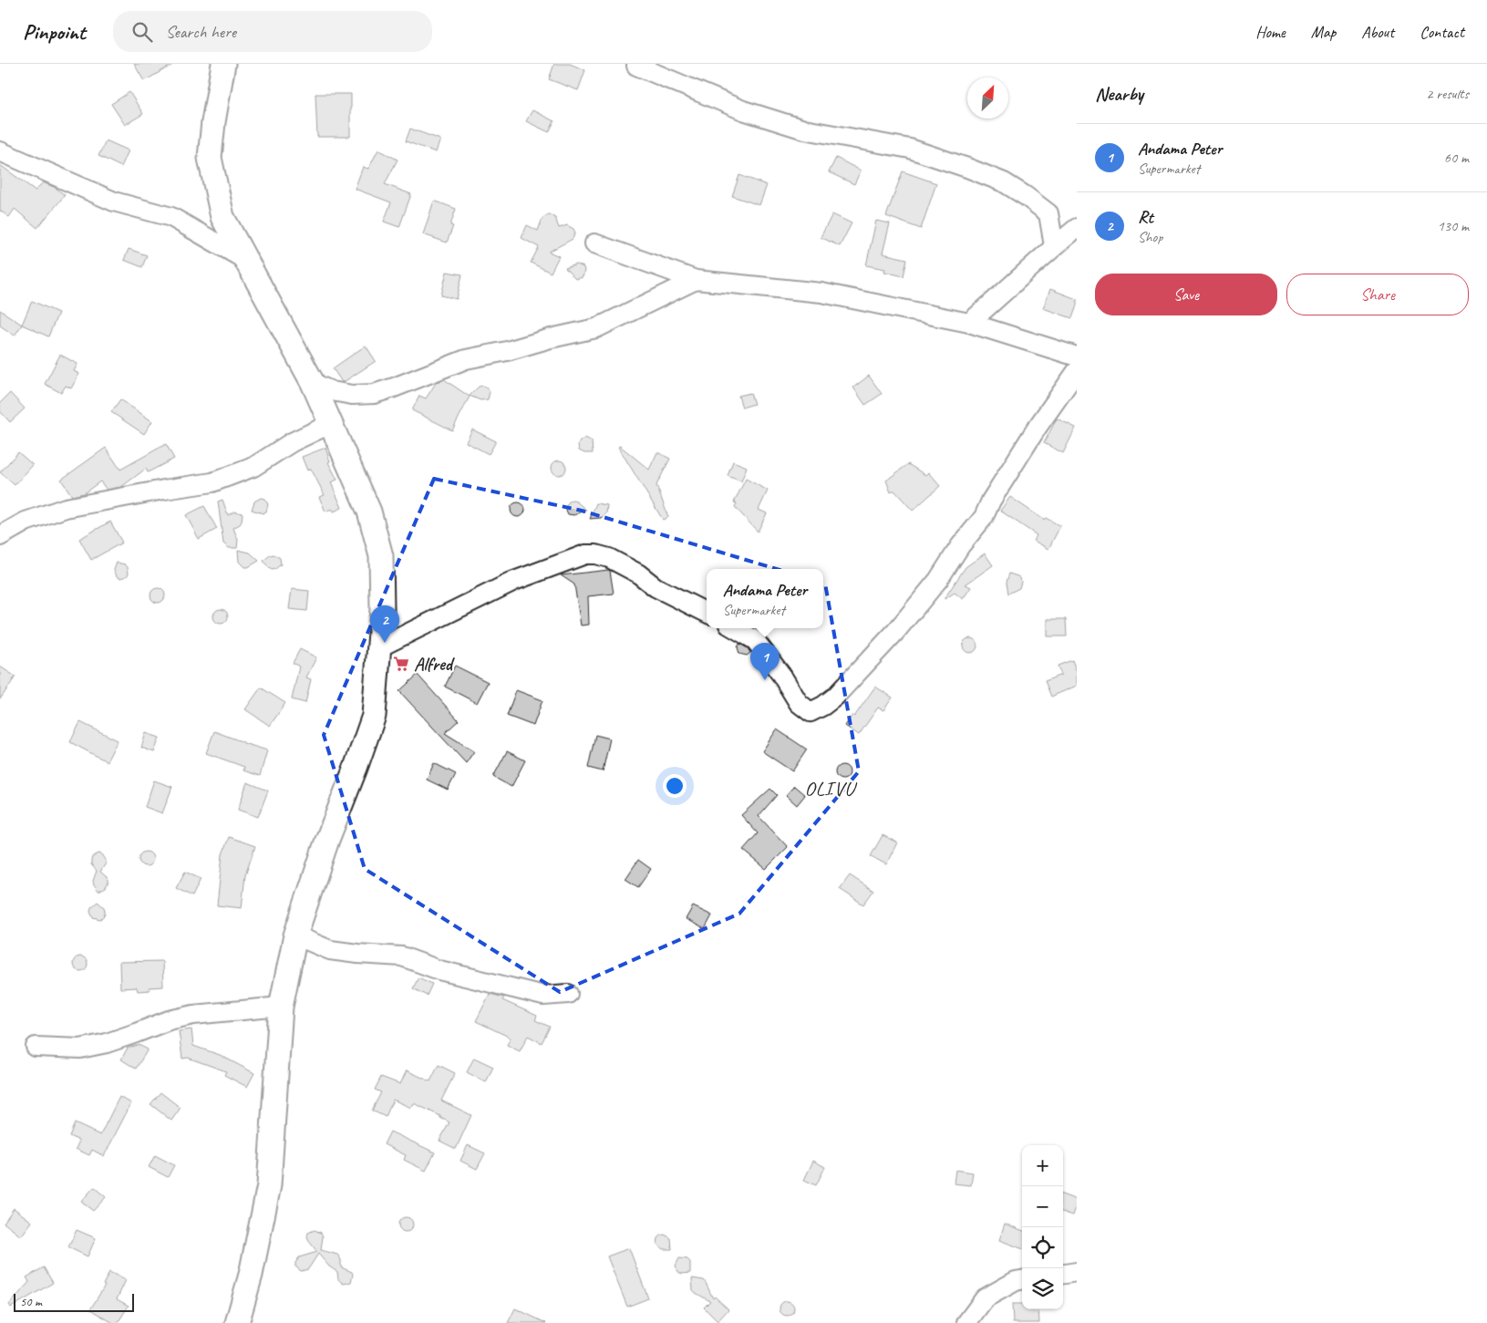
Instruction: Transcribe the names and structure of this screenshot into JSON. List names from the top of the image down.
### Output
{
  "districts": ["OLIVU"],
  "places": {
    "supermarket": ["Alfred"]
  },
  "scale_bar": "50 m",
  "north": "top right",
  "page": {
    "header": "Pinpoint",
    "search": "Search here",
    "nav": [
      "Home",
      "Map",
      "About",
      "Contact"
    ],
    "heading": ["Nearby", "2 results"],
    "list": [
      {
        "mark": "1",
        "name": "Andama Peter",
        "note": "Supermarket",
        "value": "60 m"
      },
      {
        "mark": "2",
        "name": "Rt",
        "note": "Shop",
        "value": "130 m"
      }
    ],
    "buttons": ["Save", "Share"],
    "popup": ["Andama Peter", "Supermarket"],
    "pins": ["2", "1"],
    "map_buttons": ["+", "−"],
    "scale": "50 m"
  }
}
